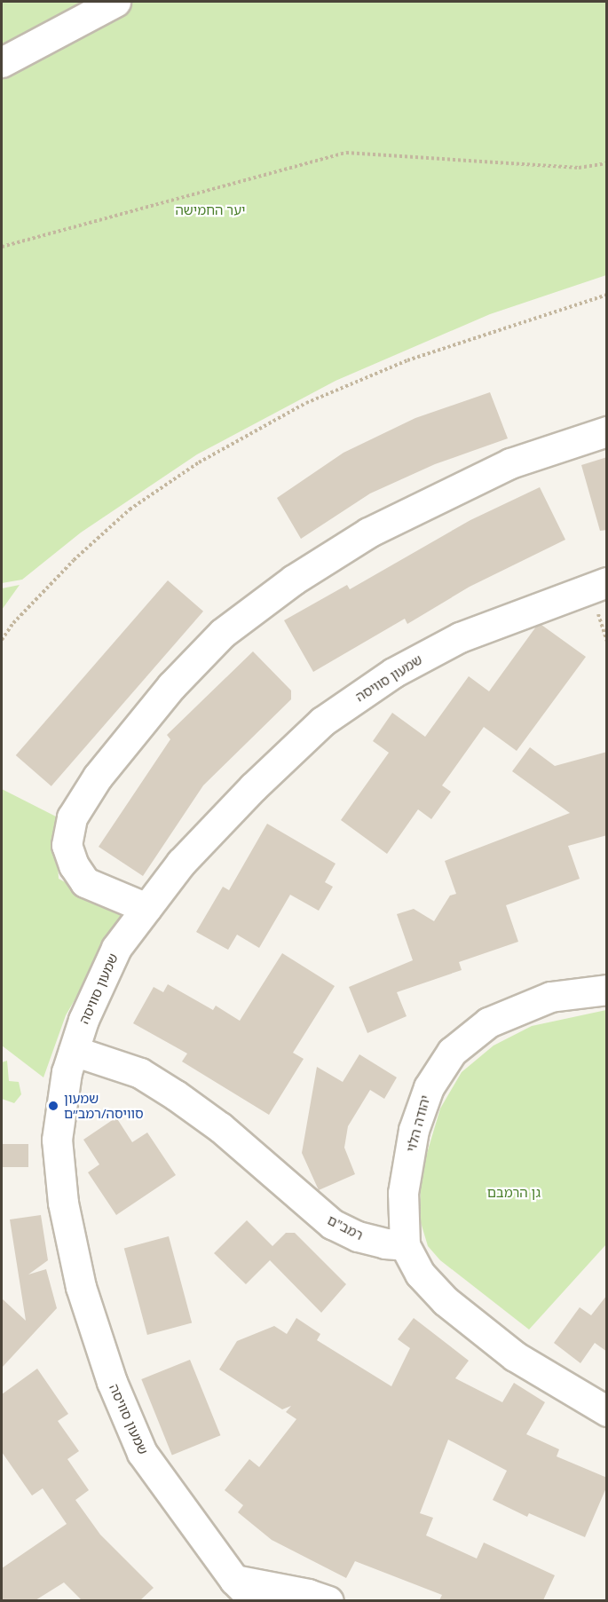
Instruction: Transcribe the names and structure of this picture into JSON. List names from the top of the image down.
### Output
{
  "streets": {
    "street": ["שמעון סוויסה", "יהודה הלוי", "רמב\"ם"]
  },
  "crossings": [
    ["שמעון סוויסה", "רמב\"ם"],
    ["יהודה הלוי", "רמב\"ם"]
  ],
  "parks": ["יער החמישה", "גן הרמבם"],
  "places": ["שמעון סוויסה/רמב״ם"]
}
